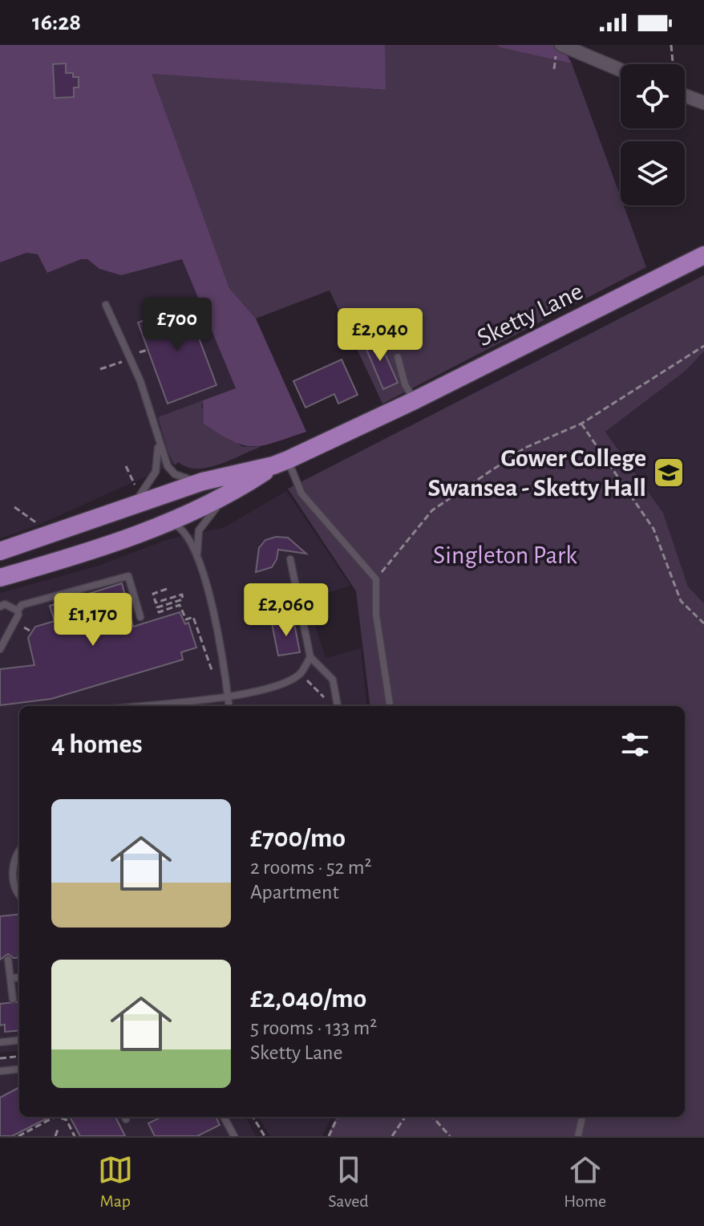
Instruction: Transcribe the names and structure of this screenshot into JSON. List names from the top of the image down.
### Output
{
  "streets": {
    "main road": ["Sketty Lane"]
  },
  "parks": ["Singleton Park"],
  "places": {
    "school or university": ["Gower College Swansea - Sketty Hall"]
  },
  "page": {
    "status": "16:28",
    "price": [
      "£700",
      "£2,040",
      "£2,060",
      "£1,170"
    ],
    "heading": "4 homes",
    "list": [
      {
        "name": "£700/mo",
        "note": "2 rooms · 52 m² · Apartment"
      },
      {
        "name": "£2,040/mo",
        "note": "5 rooms · 133 m² · Sketty Lane"
      }
    ],
    "tabs": ["Map", "Saved", "Home"]
  }
}
